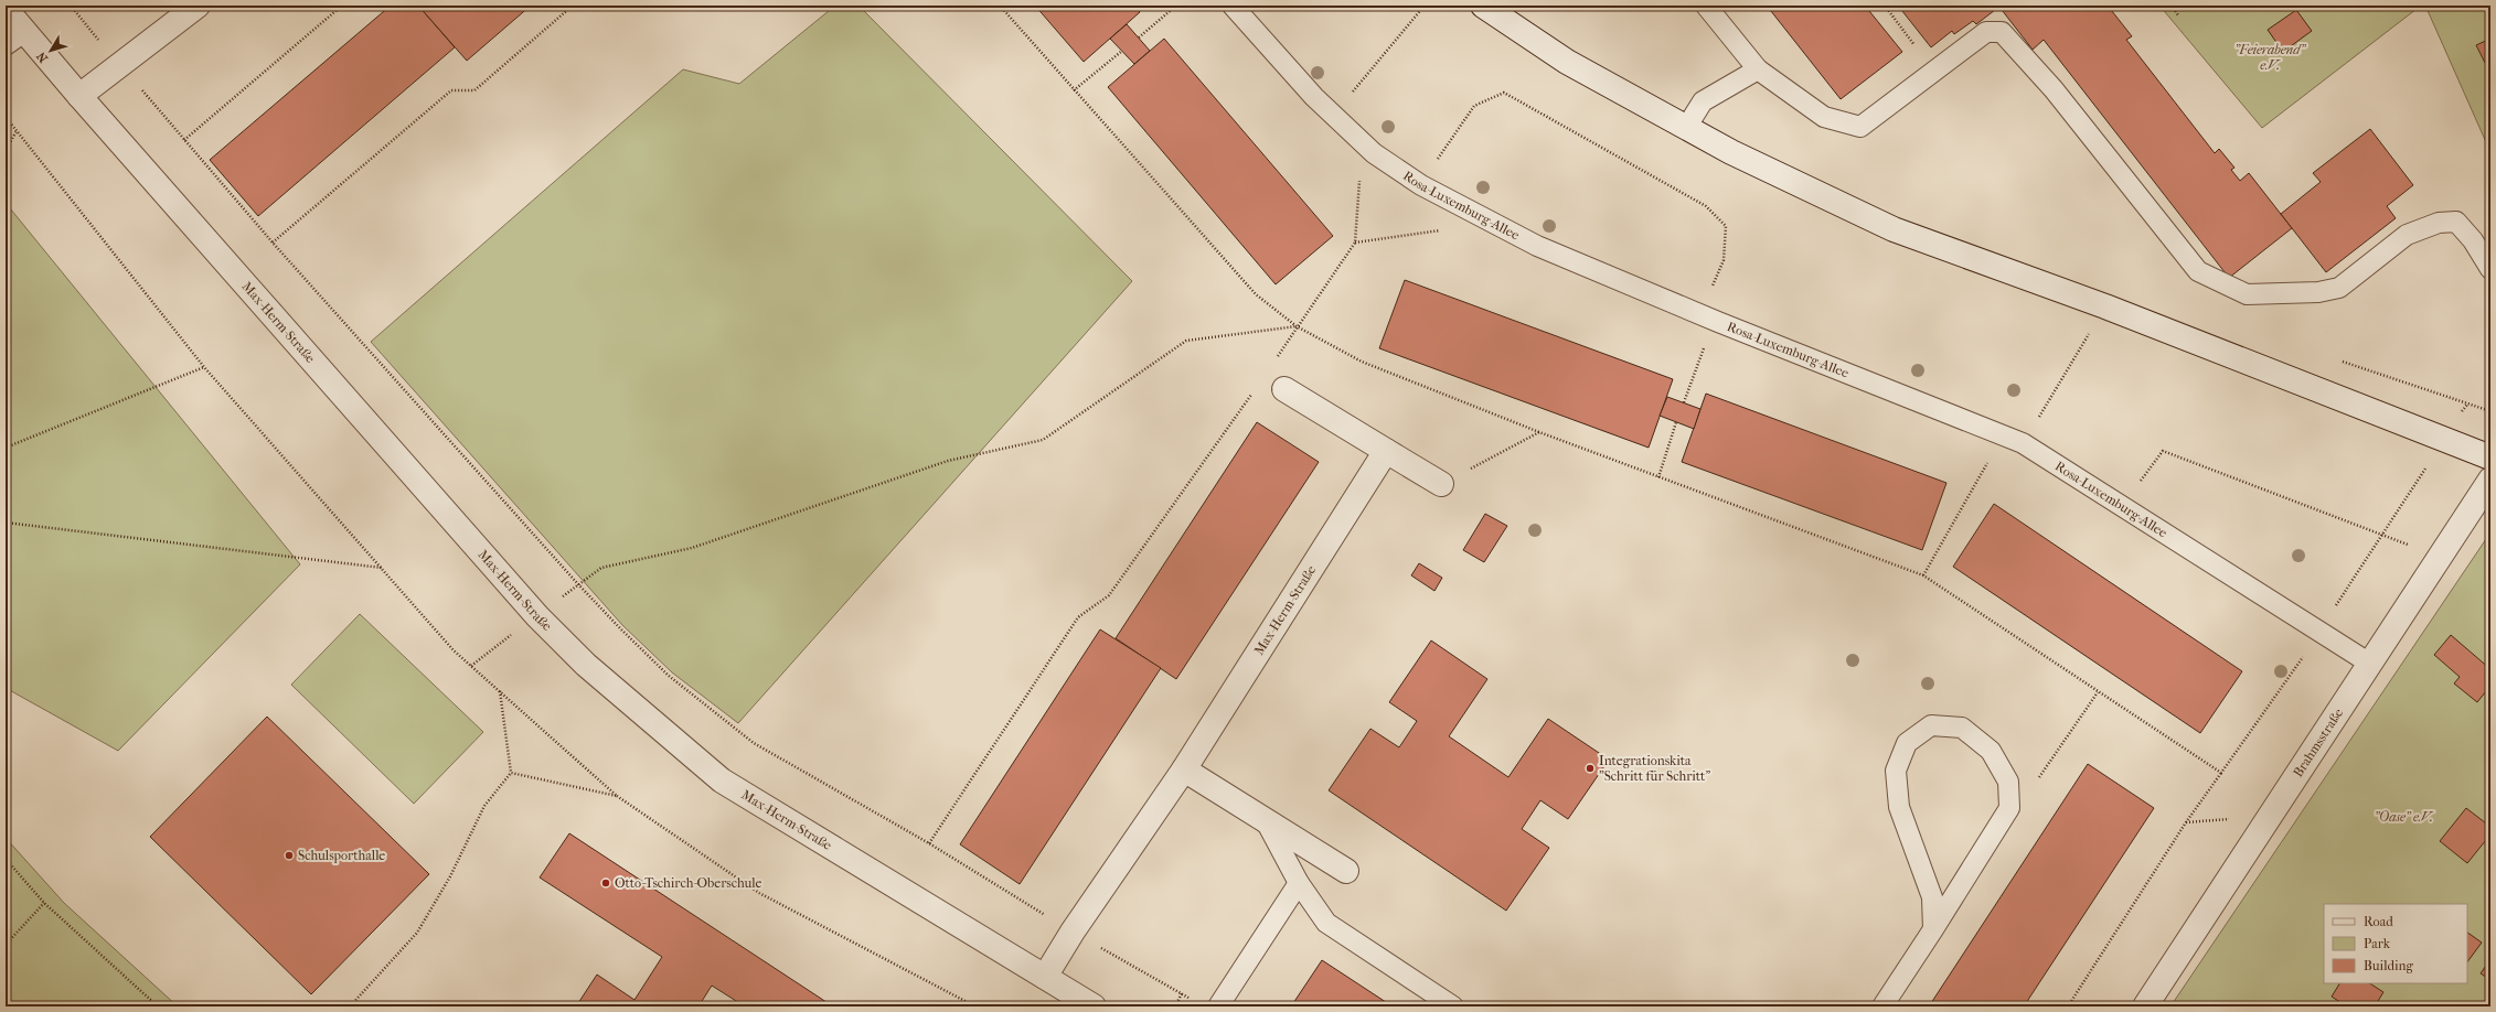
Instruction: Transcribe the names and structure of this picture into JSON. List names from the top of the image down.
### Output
{
  "streets": {
    "street": ["Max-Herm-Straße", "Brahmsstraße"],
    "lane": ["Rosa-Luxemburg-Allee"]
  },
  "crossings": [
    ["Rosa-Luxemburg-Allee", "Brahmsstraße"]
  ],
  "parks": ["\"Feierabend\" e.V.", "\"Oase\" e.V."],
  "places": ["Integrationskita \"Schritt für Schritt\"", "Schulsporthalle", "Otto-Tschirch-Oberschule"],
  "legend": ["Road", "Park", "Building"],
  "north": "bottom left"
}
